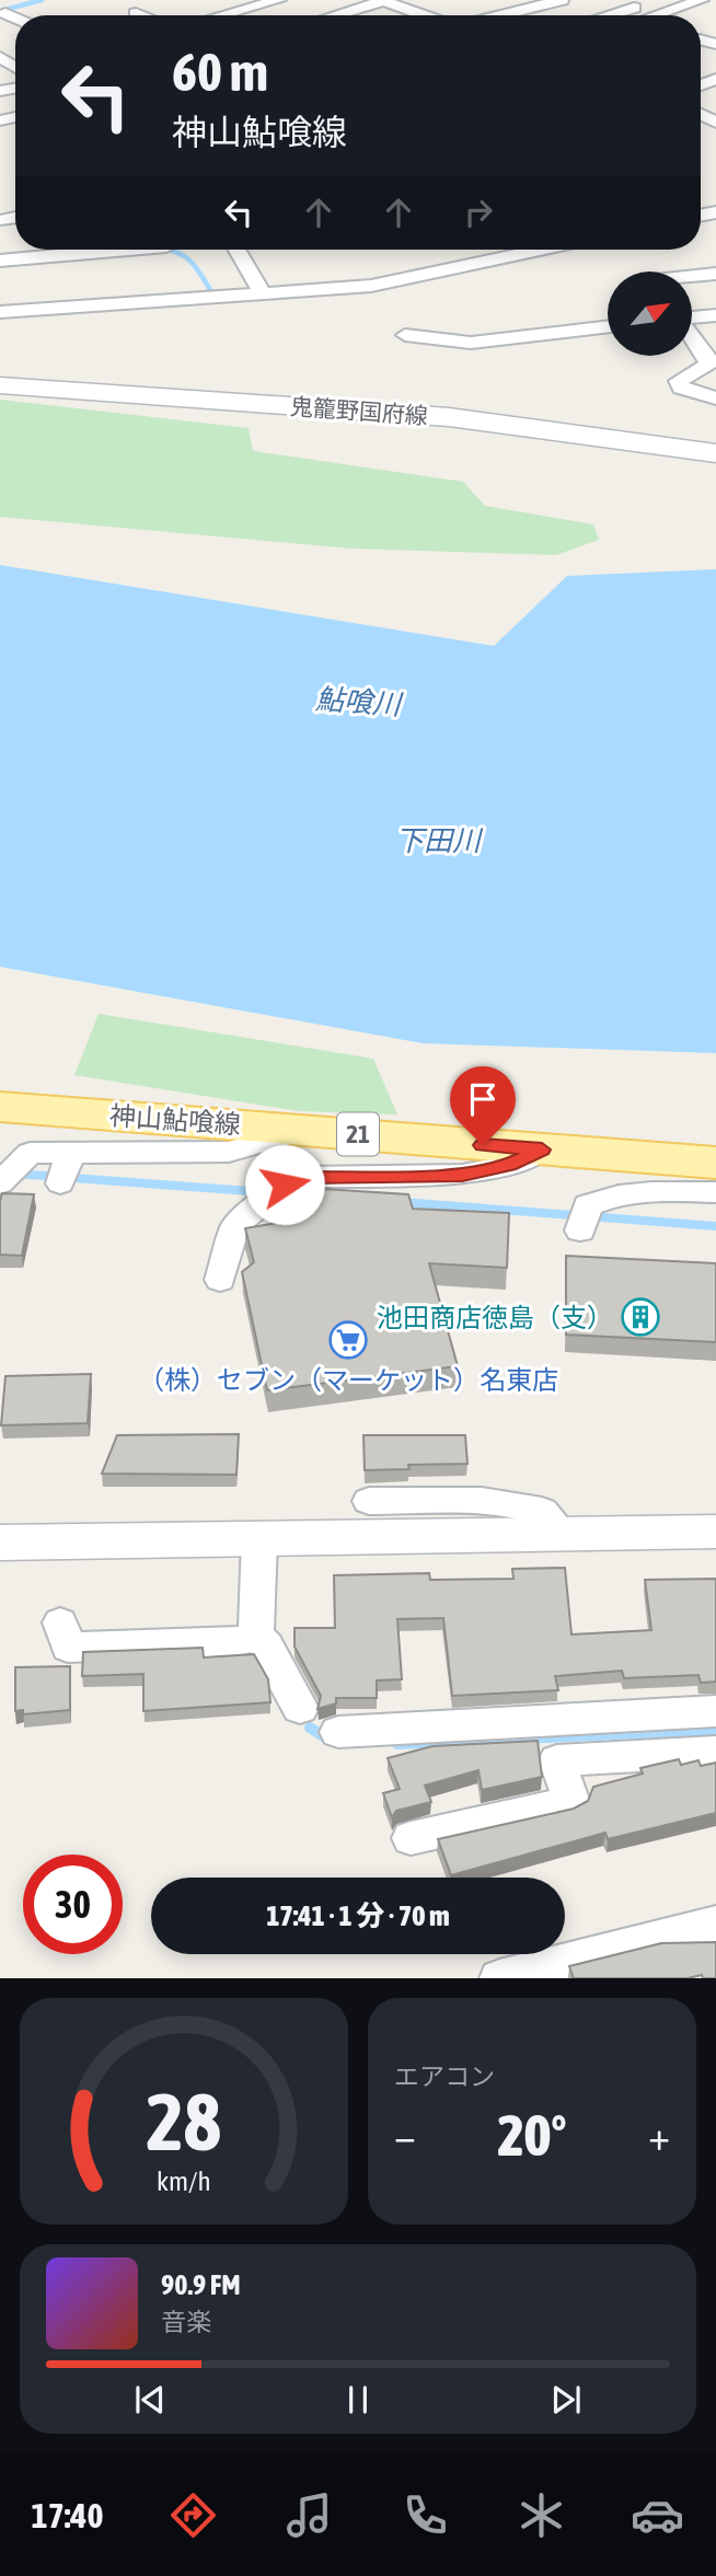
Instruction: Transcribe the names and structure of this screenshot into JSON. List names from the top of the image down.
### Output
{
  "streets": {
    "main road": ["鬼籠野国府線", "神山鮎喰線", "21"]
  },
  "water": ["鮎喰川", "下田川"],
  "places": {
    "building": ["池田商店徳島（支）"],
    "supermarket": ["（株）セブン（マーケット）名東店"]
  },
  "north": "top right",
  "page": {
    "turn": ["60 m", "神山鮎喰線"],
    "limit": "30",
    "trip": "17:41 · 1 分 · 70 m",
    "tile": "エアコン",
    "heat": ["−", "20°", "+"],
    "song": ["90.9 FM", "音楽"],
    "tabs": "17:40",
    "gauge": ["28", "km/h"]
  }
}
